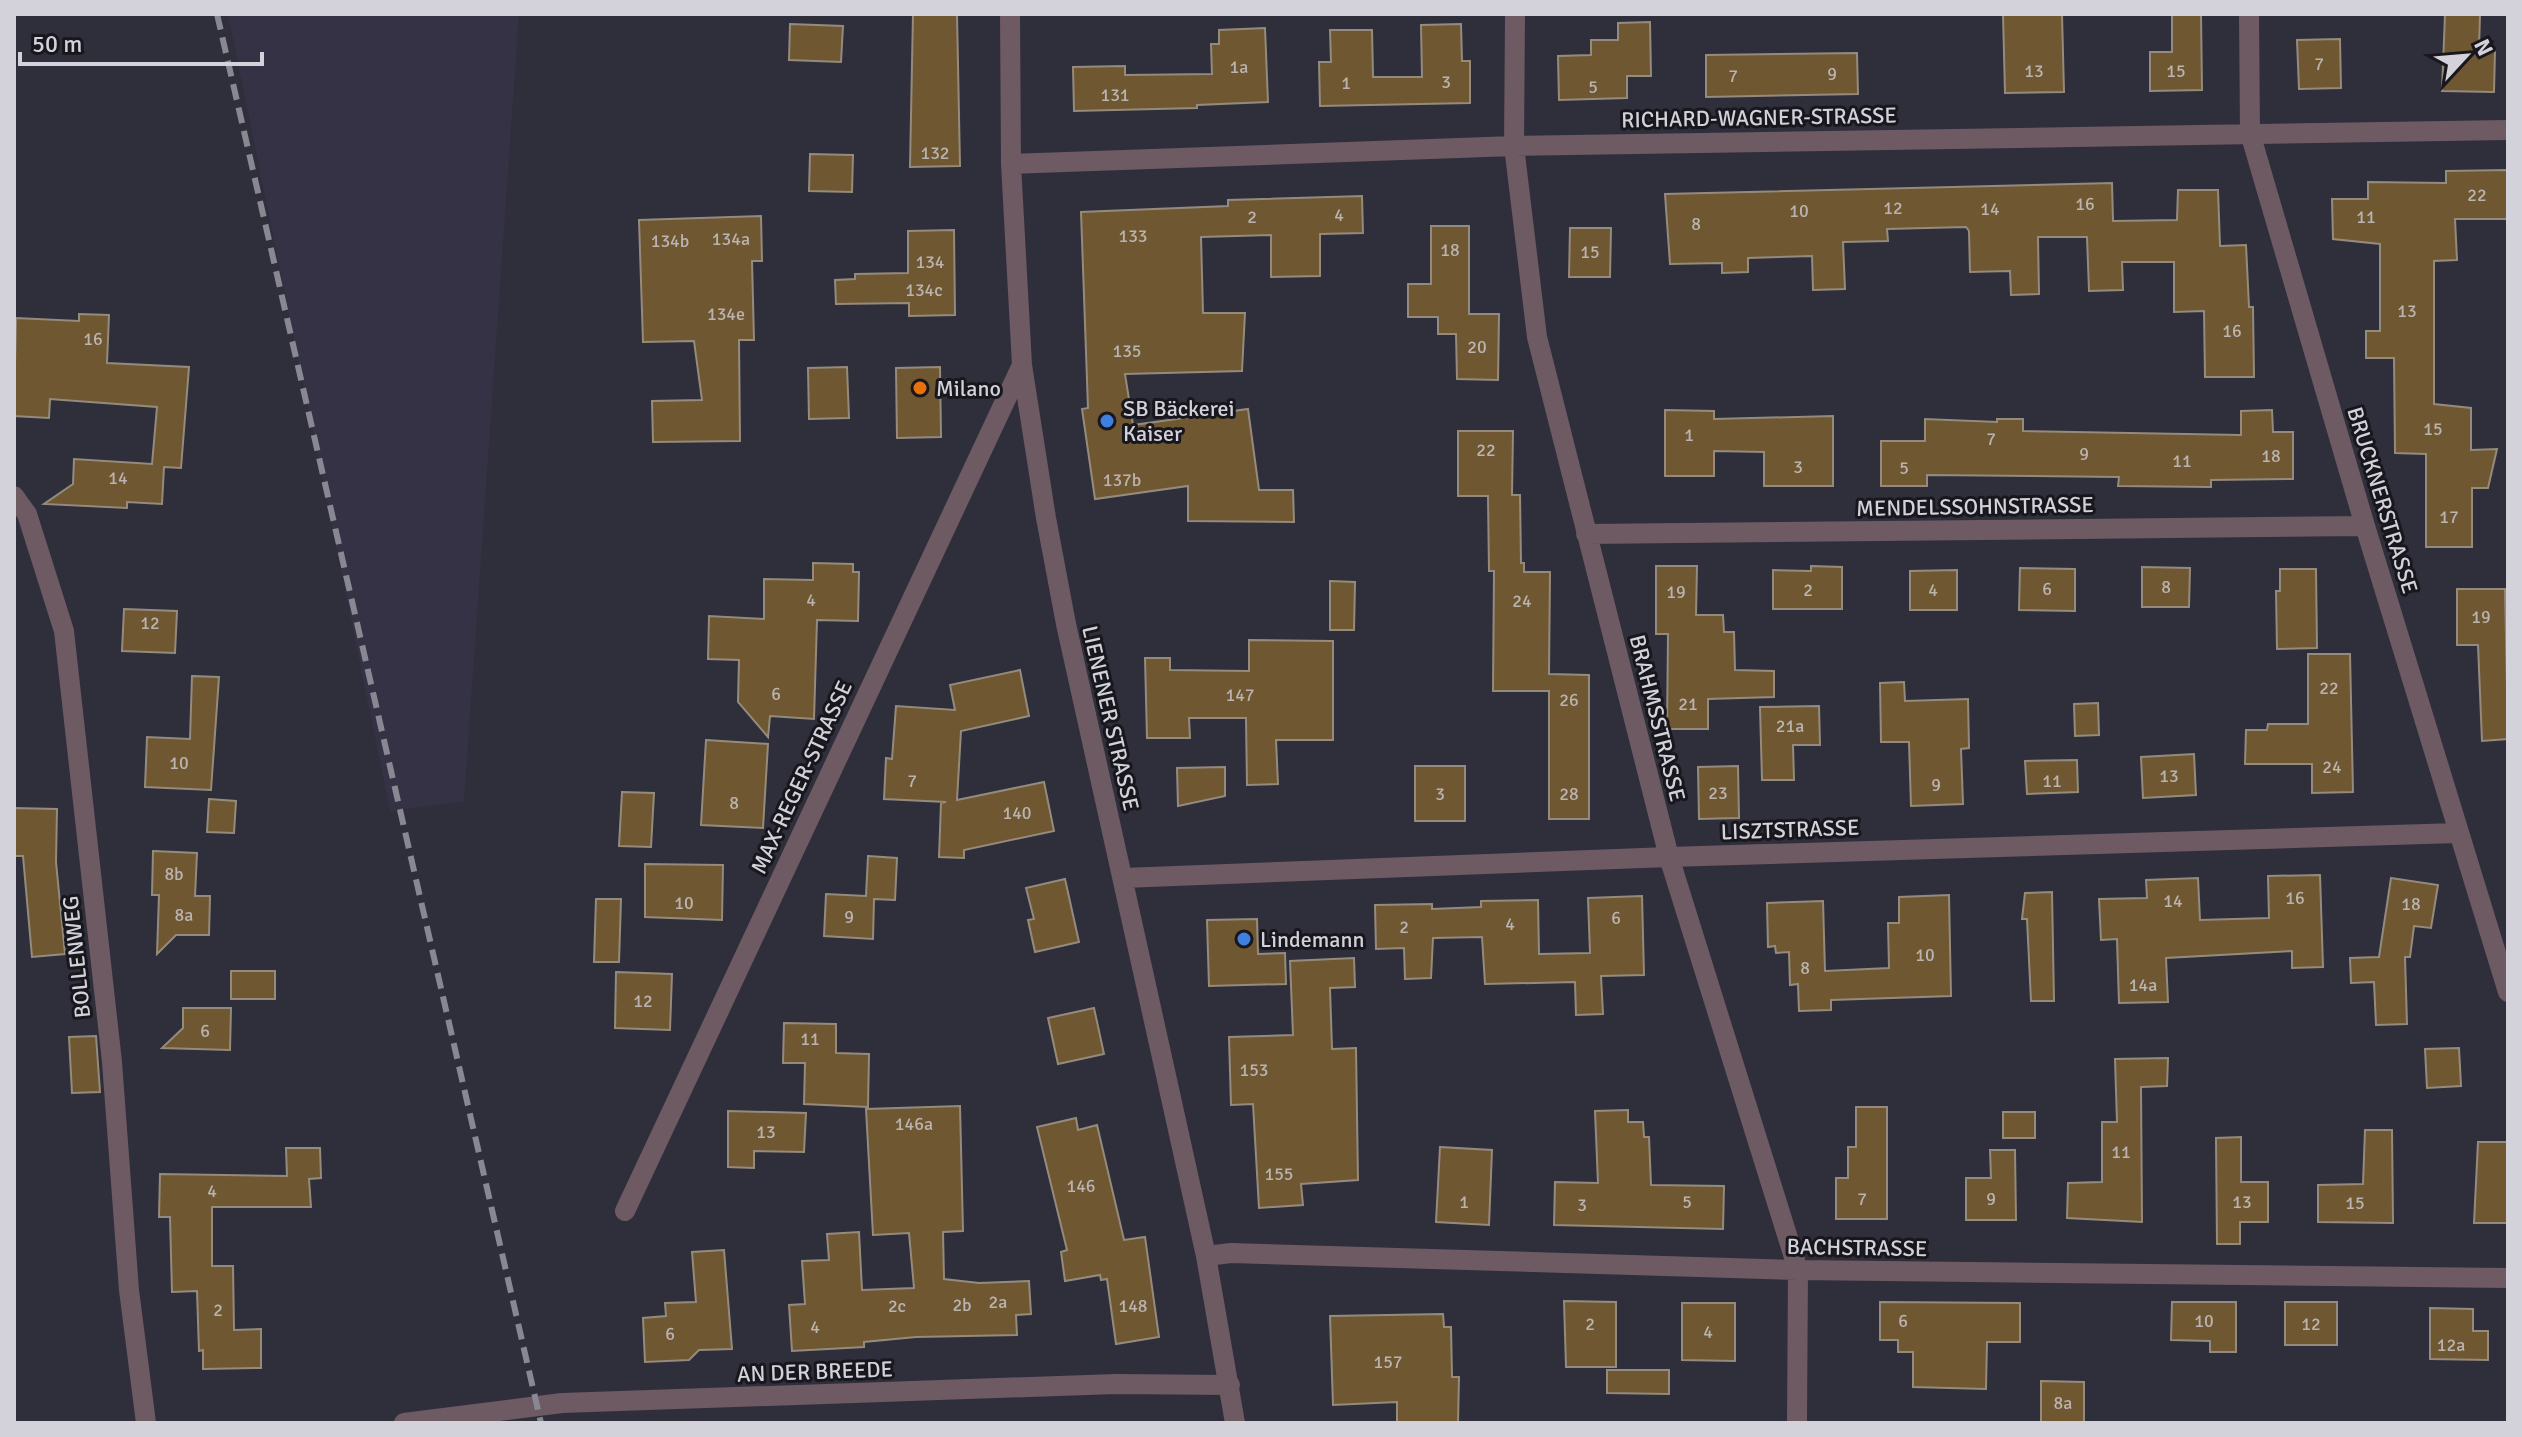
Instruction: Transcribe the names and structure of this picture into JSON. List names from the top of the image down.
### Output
{
  "streets": {
    "street": [
      "RICHARD-WAGNER-STRASSE",
      "BRUCKNERSTRASSE",
      "MENDELSSOHNSTRASSE",
      "LIENENER STRASSE",
      "BRAHMSSTRASSE",
      "MAX-REGER-STRASSE",
      "LISZTSTRASSE",
      "BOLLENWEG",
      "BACHSTRASSE",
      "AN DER BREEDE"
    ]
  },
  "crossings": [
    ["RICHARD-WAGNER-STRASSE", "BRUCKNERSTRASSE"],
    ["RICHARD-WAGNER-STRASSE", "LIENENER STRASSE"],
    ["RICHARD-WAGNER-STRASSE", "BRAHMSSTRASSE"],
    ["BRUCKNERSTRASSE", "MENDELSSOHNSTRASSE"],
    ["BRUCKNERSTRASSE", "LISZTSTRASSE"],
    ["MENDELSSOHNSTRASSE", "BRAHMSSTRASSE"],
    ["LIENENER STRASSE", "MAX-REGER-STRASSE"],
    ["LIENENER STRASSE", "LISZTSTRASSE"],
    ["LIENENER STRASSE", "BACHSTRASSE"],
    ["LIENENER STRASSE", "AN DER BREEDE"],
    ["BRAHMSSTRASSE", "LISZTSTRASSE"],
    ["BRAHMSSTRASSE", "BACHSTRASSE"]
  ],
  "places": ["Milano", "SB Bäckerei Kaiser", "Lindemann"],
  "house_numbers": [
    "7",
    "1a",
    "13",
    "15",
    "9",
    "7",
    "3",
    "1",
    "5",
    "131",
    "132",
    "22",
    "16",
    "12",
    "14",
    "10",
    "4",
    "2",
    "11",
    "8",
    "133",
    "134a",
    "134b",
    "18",
    "15",
    "134",
    "134c",
    "13",
    "134e",
    "16",
    "16",
    "20",
    "135",
    "15",
    "1",
    "7",
    "22",
    "9",
    "18",
    "11",
    "3",
    "5",
    "14",
    "137b",
    "17",
    "8",
    "6",
    "2",
    "4",
    "19",
    "4",
    "24",
    "19",
    "12",
    "22",
    "6",
    "147",
    "26",
    "21",
    "21a",
    "10",
    "24",
    "13",
    "7",
    "11",
    "9",
    "23",
    "3",
    "28",
    "8",
    "140",
    "8b",
    "16",
    "14",
    "10",
    "18",
    "8a",
    "9",
    "6",
    "4",
    "2",
    "10",
    "8",
    "14a",
    "12",
    "6",
    "11",
    "153",
    "146a",
    "13",
    "11",
    "155",
    "146",
    "4",
    "7",
    "9",
    "1",
    "5",
    "13",
    "15",
    "3",
    "2a",
    "2b",
    "2c",
    "148",
    "2",
    "6",
    "10",
    "2",
    "12",
    "4",
    "4",
    "6",
    "12a",
    "157",
    "8a"
  ],
  "scale_bar": "50 m",
  "north": "top right"
}
